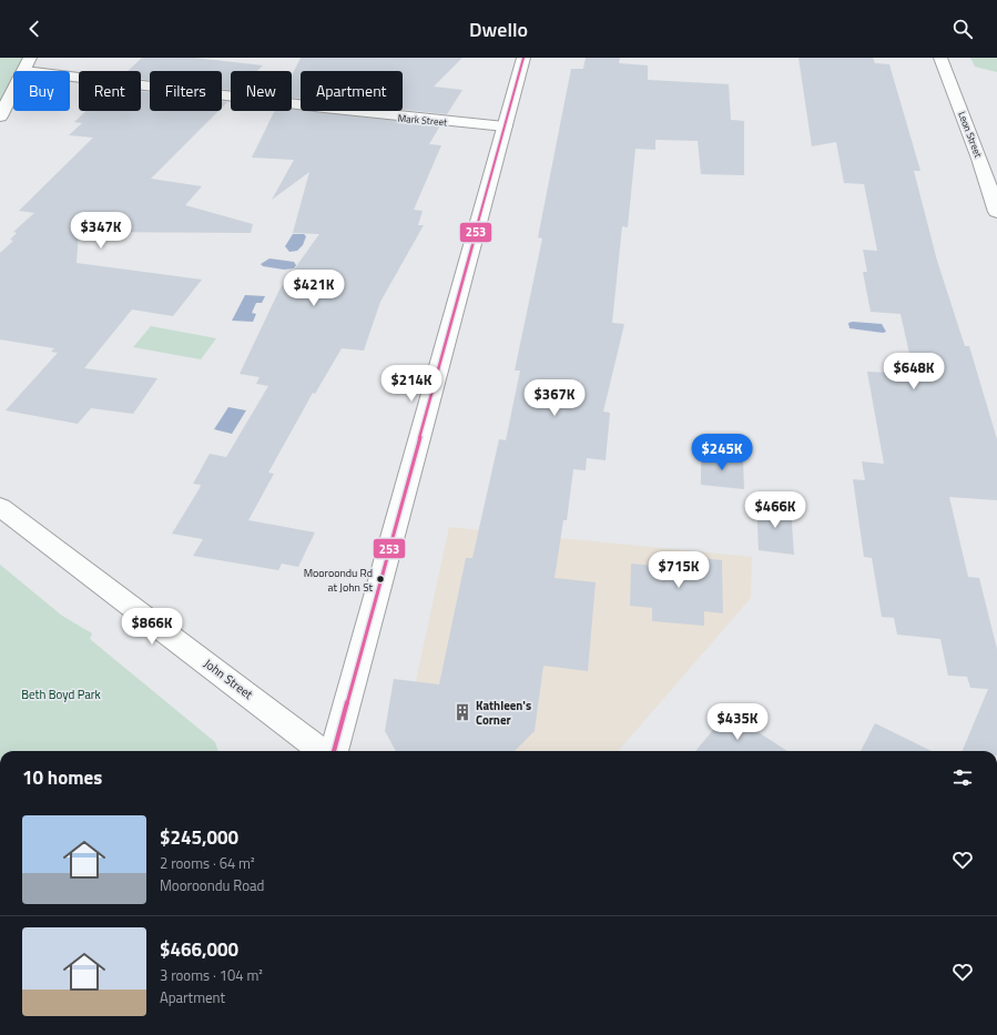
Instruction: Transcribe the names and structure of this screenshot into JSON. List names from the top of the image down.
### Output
{
  "streets": {
    "street": ["Mark Street", "Leon Street", "John Street"]
  },
  "parks": ["Beth Boyd Park"],
  "places": {
    "other": ["Mooroondu Rd at John St"],
    "building": ["Kathleen's Corner"]
  },
  "lines": ["transit line 253"],
  "page": {
    "header": "Dwello",
    "chip": [
      "Buy",
      "Rent",
      "Filters",
      "New",
      "Apartment"
    ],
    "price": [
      "$347K",
      "$421K",
      "$648K",
      "$214K",
      "$367K",
      "$245K",
      "$466K",
      "$715K",
      "$866K",
      "$435K"
    ],
    "heading": "10 homes",
    "list": [
      {
        "name": "$245,000",
        "note": "2 rooms · 64 m² · Mooroondu Road"
      },
      {
        "name": "$466,000",
        "note": "3 rooms · 104 m² · Apartment"
      }
    ]
  }
}
